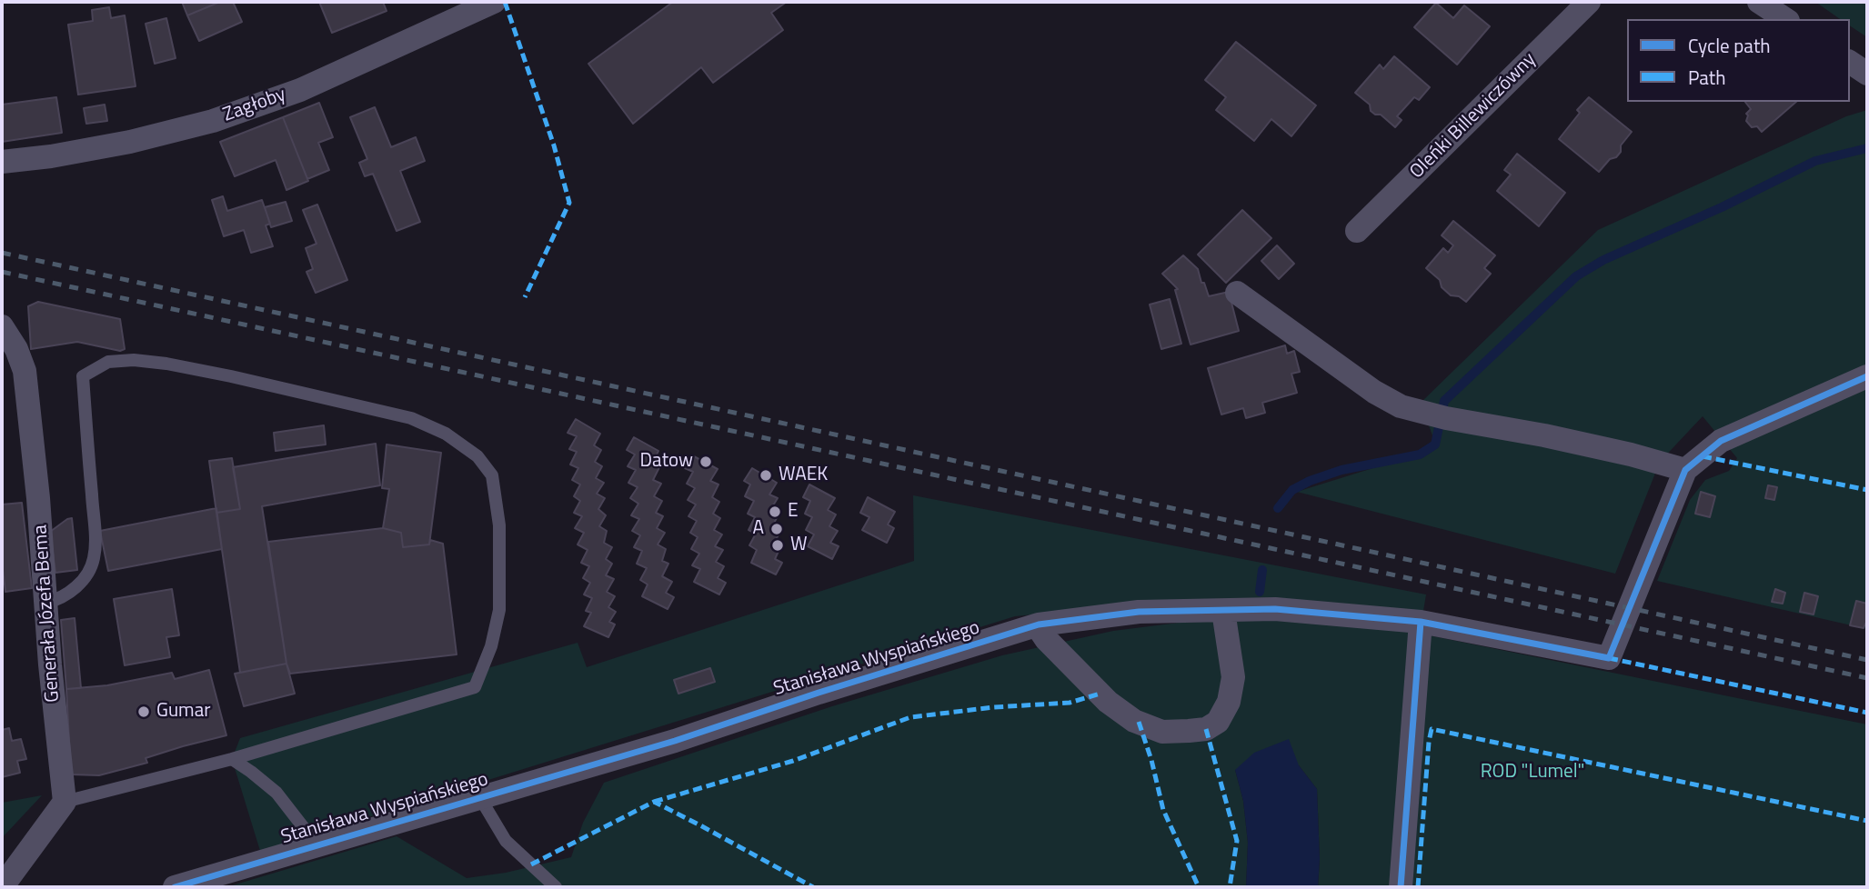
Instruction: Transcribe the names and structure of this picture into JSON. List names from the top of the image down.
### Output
{
  "streets": {
    "street": [
      "Zagłoby",
      "Oleńki Billewiczówny",
      "Generała Józefa Bema",
      "Stanisława Wyspiańskiego"
    ]
  },
  "parks": ["ROD \"Lumel\""],
  "places": [
    "Datow",
    "WAEK",
    "E",
    "A",
    "W",
    "Gumar"
  ],
  "legend": ["Cycle path", "Path"]
}
